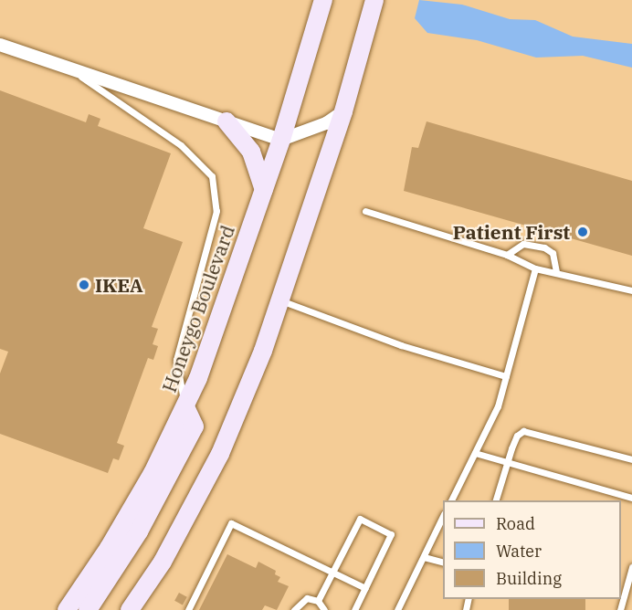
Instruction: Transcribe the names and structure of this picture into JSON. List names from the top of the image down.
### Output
{
  "streets": {
    "main road": ["Honeygo Boulevard"]
  },
  "places": ["Patient First", "IKEA"],
  "legend": ["Road", "Water", "Building"]
}
